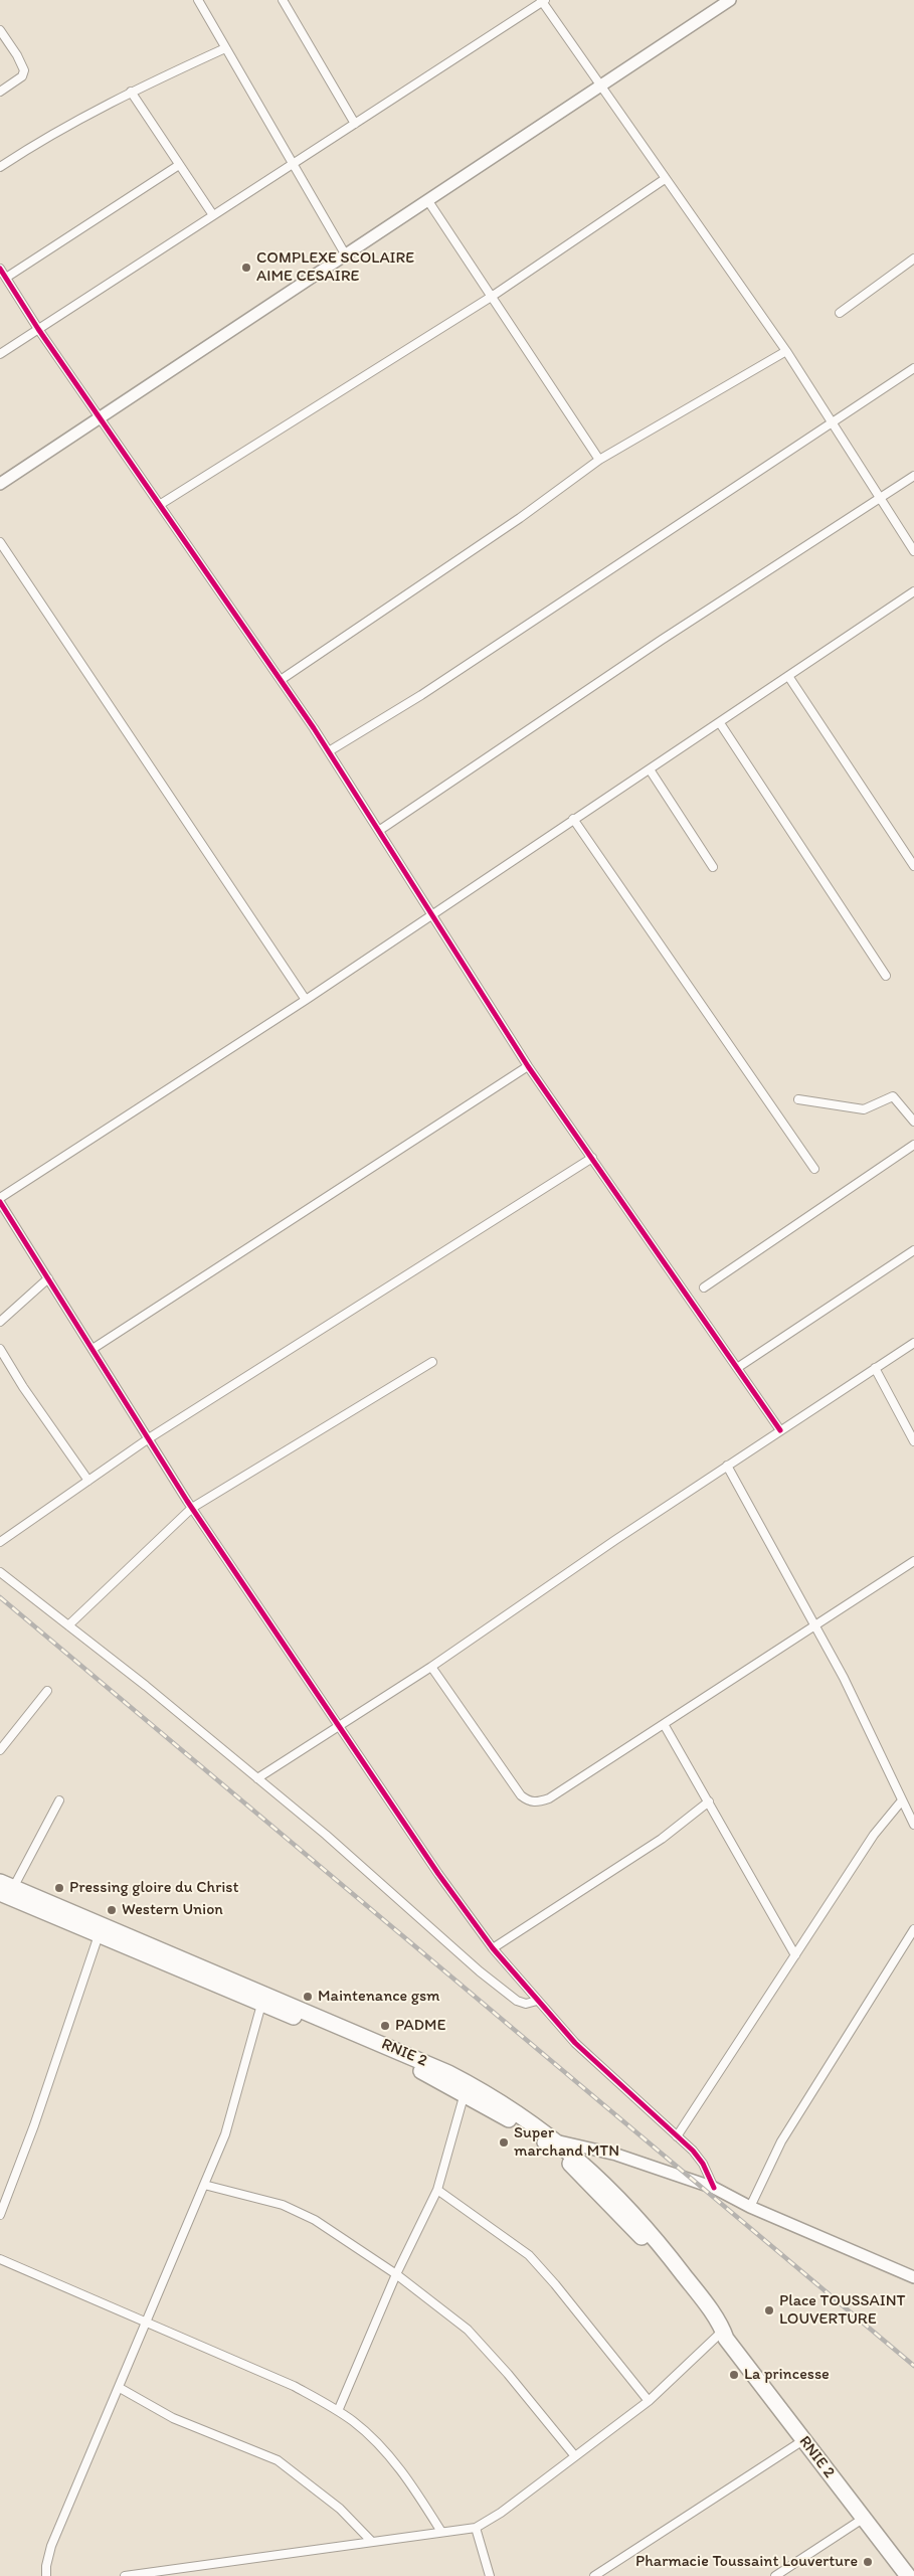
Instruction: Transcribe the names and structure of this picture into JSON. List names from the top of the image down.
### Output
{
  "streets": {
    "highway": ["RNIE 2"]
  },
  "places": [
    "COMPLEXE SCOLAIRE AIME CESAIRE",
    "Pressing gloire du Christ",
    "Western Union",
    "Maintenance gsm",
    "PADME",
    "Super marchand MTN",
    "Place TOUSSAINT LOUVERTURE",
    "La princesse",
    "Pharmacie Toussaint Louverture"
  ]
}
